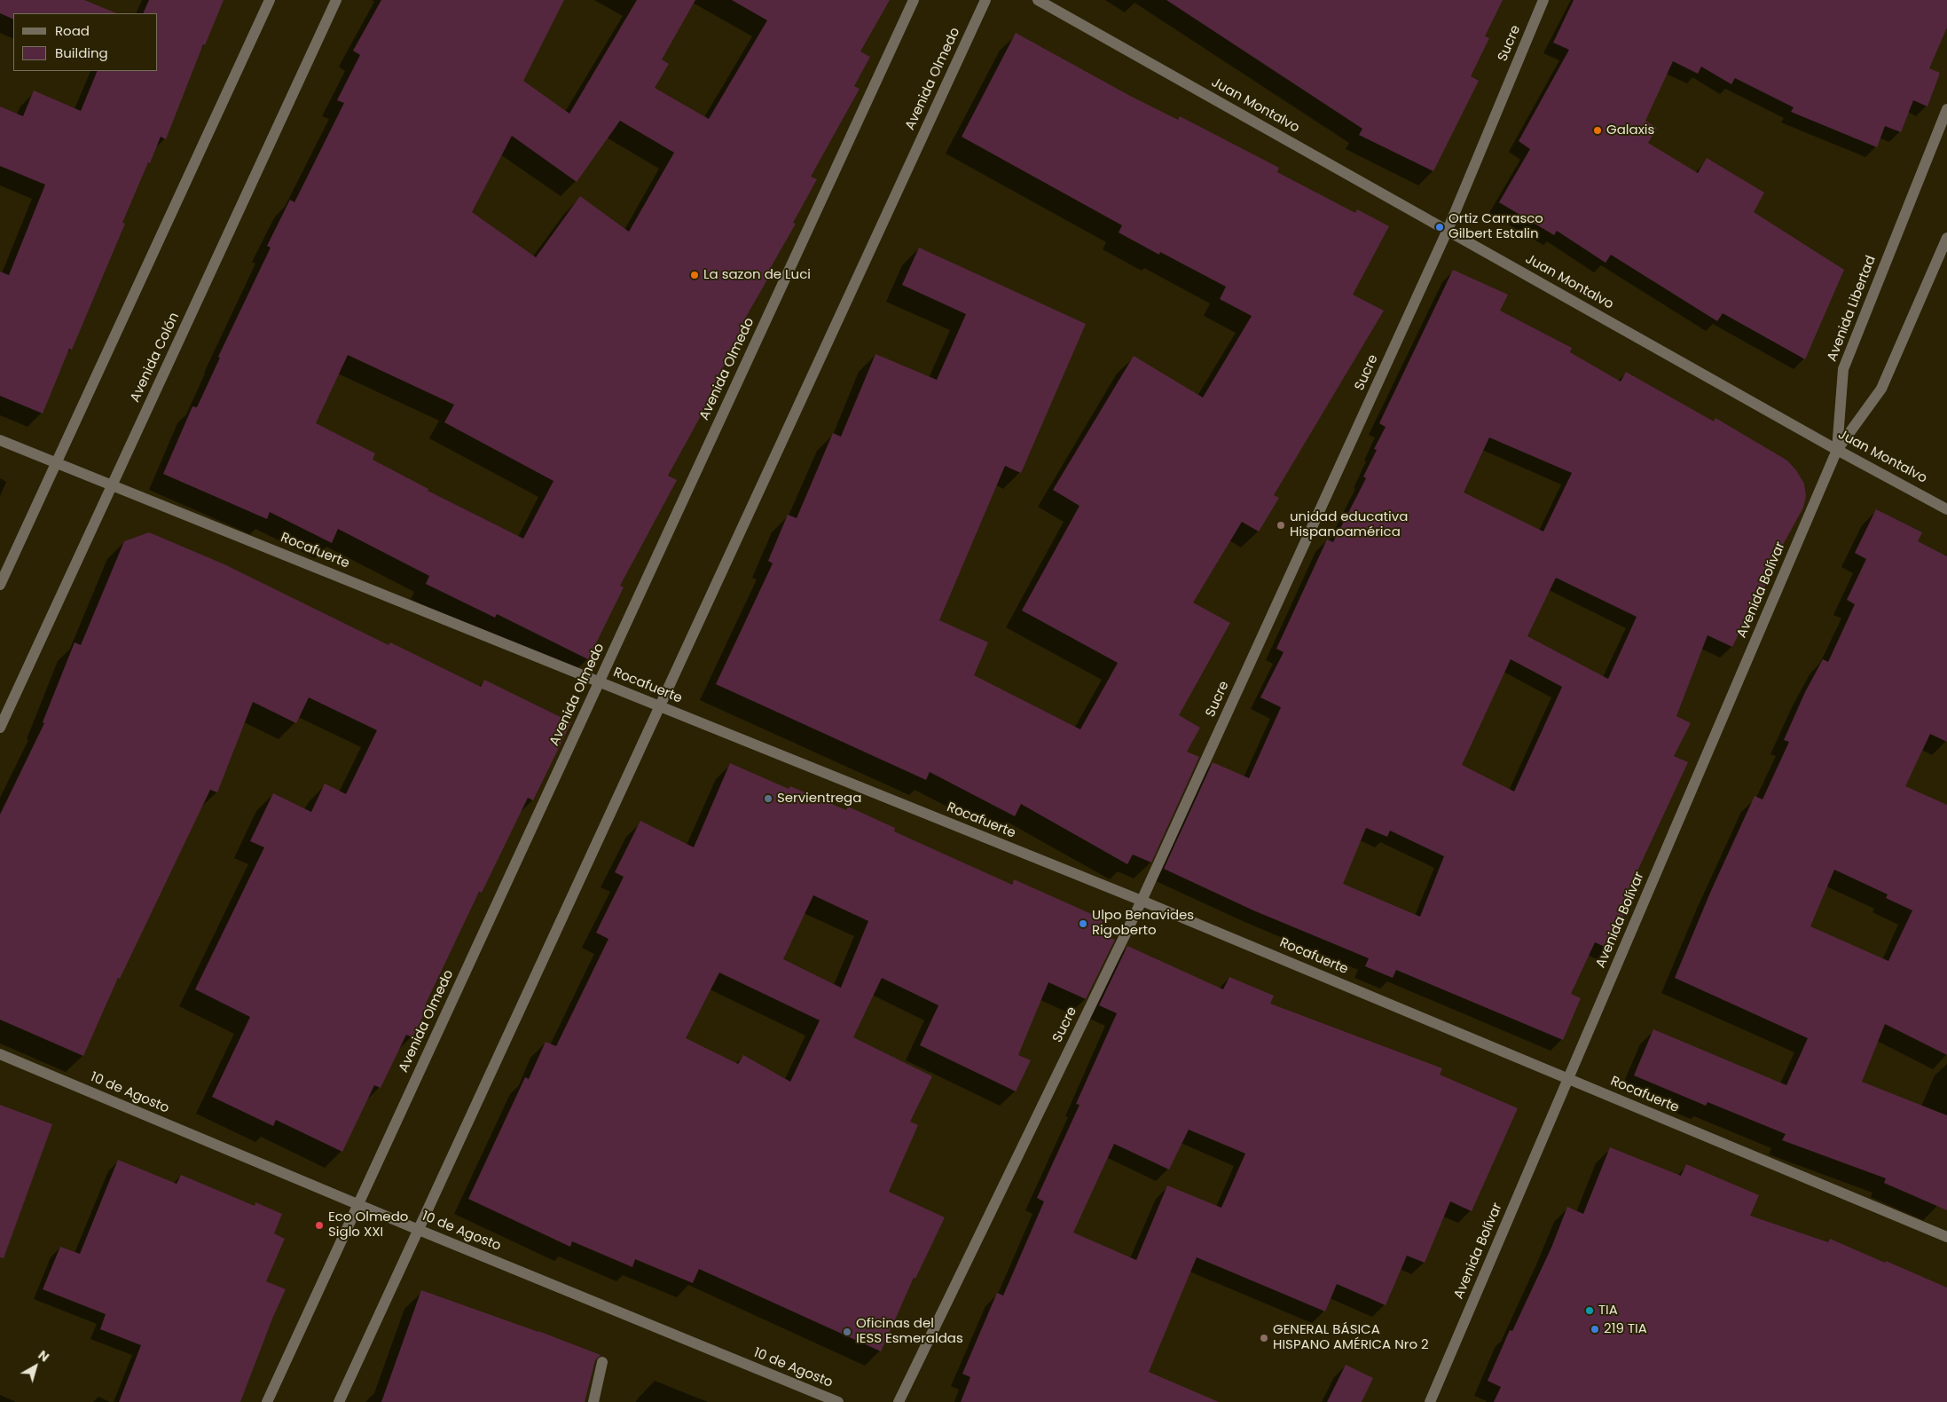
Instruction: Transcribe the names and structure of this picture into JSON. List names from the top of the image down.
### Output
{
  "streets": {
    "street": [
      "Sucre",
      "Avenida Olmedo",
      "Juan Montalvo",
      "Avenida Libertad",
      "Avenida Colón",
      "Rocafuerte",
      "Avenida Bolívar",
      "10 de Agosto"
    ]
  },
  "crossings": [
    ["Sucre", "Juan Montalvo"],
    ["Sucre", "Rocafuerte"],
    ["Avenida Olmedo", "Rocafuerte"],
    ["Avenida Olmedo", "10 de Agosto"],
    ["Juan Montalvo", "Avenida Libertad"],
    ["Juan Montalvo", "Avenida Bolívar"],
    ["Avenida Libertad", "Avenida Bolívar"],
    ["Avenida Colón", "Rocafuerte"],
    ["Rocafuerte", "Avenida Bolívar"]
  ],
  "places": [
    "Galaxis",
    "Ortiz Carrasco Gilbert Estalin",
    "La sazon de Luci",
    "unidad educativa Hispanoamérica",
    "Servientrega",
    "Ulpo Benavides Rigoberto",
    "Eco Olmedo Siglo XXI",
    "TIA",
    "219 TIA",
    "Oficinas del IESS Esmeraldas",
    "GENERAL BÁSICA HISPANO AMÉRICA Nro 2"
  ],
  "legend": ["Road", "Building"],
  "north": "top right"
}
